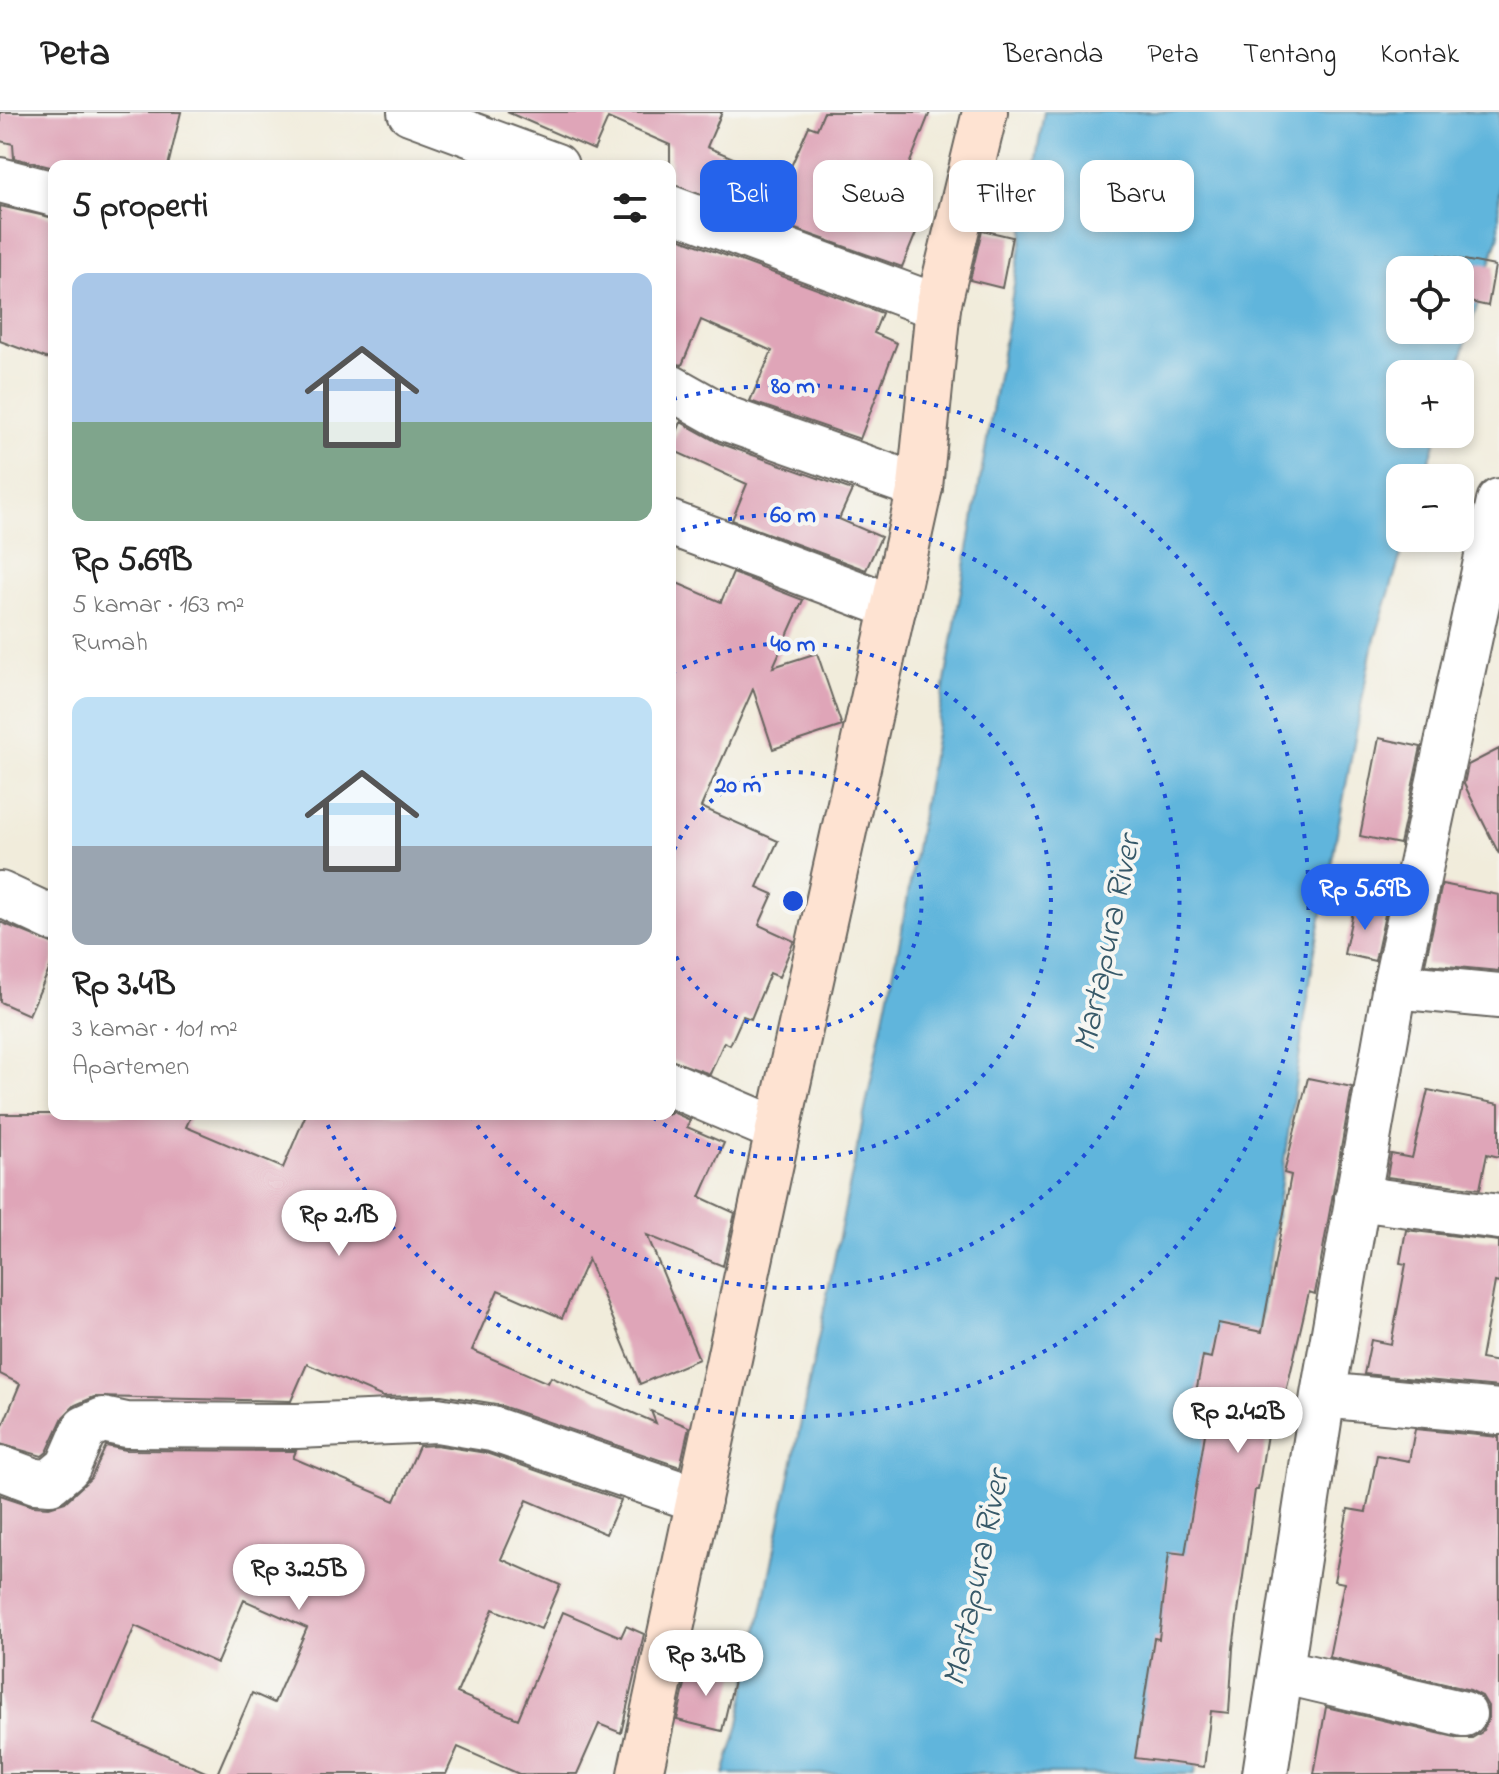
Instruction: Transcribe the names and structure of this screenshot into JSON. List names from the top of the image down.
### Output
{
  "water": ["Martapura River"],
  "page": {
    "header": "Peta",
    "nav": [
      "Beranda",
      "Peta",
      "Tentang",
      "Kontak"
    ],
    "chip": [
      "Beli",
      "Sewa",
      "Filter",
      "Baru"
    ],
    "heading": "5 properti",
    "map_buttons": ["+", "−"],
    "list": [
      {
        "name": "Rp 5.69B",
        "note": "5 kamar · 163 m² · Rumah"
      },
      {
        "name": "Rp 3.4B",
        "note": "3 kamar · 101 m² · Apartemen"
      }
    ],
    "price": [
      "Rp 5.69B",
      "Rp 2.1B",
      "Rp 2.42B",
      "Rp 3.25B",
      "Rp 3.4B"
    ]
  },
  "rings": [
    "80 m",
    "60 m",
    "40 m",
    "20 m"
  ]
}
